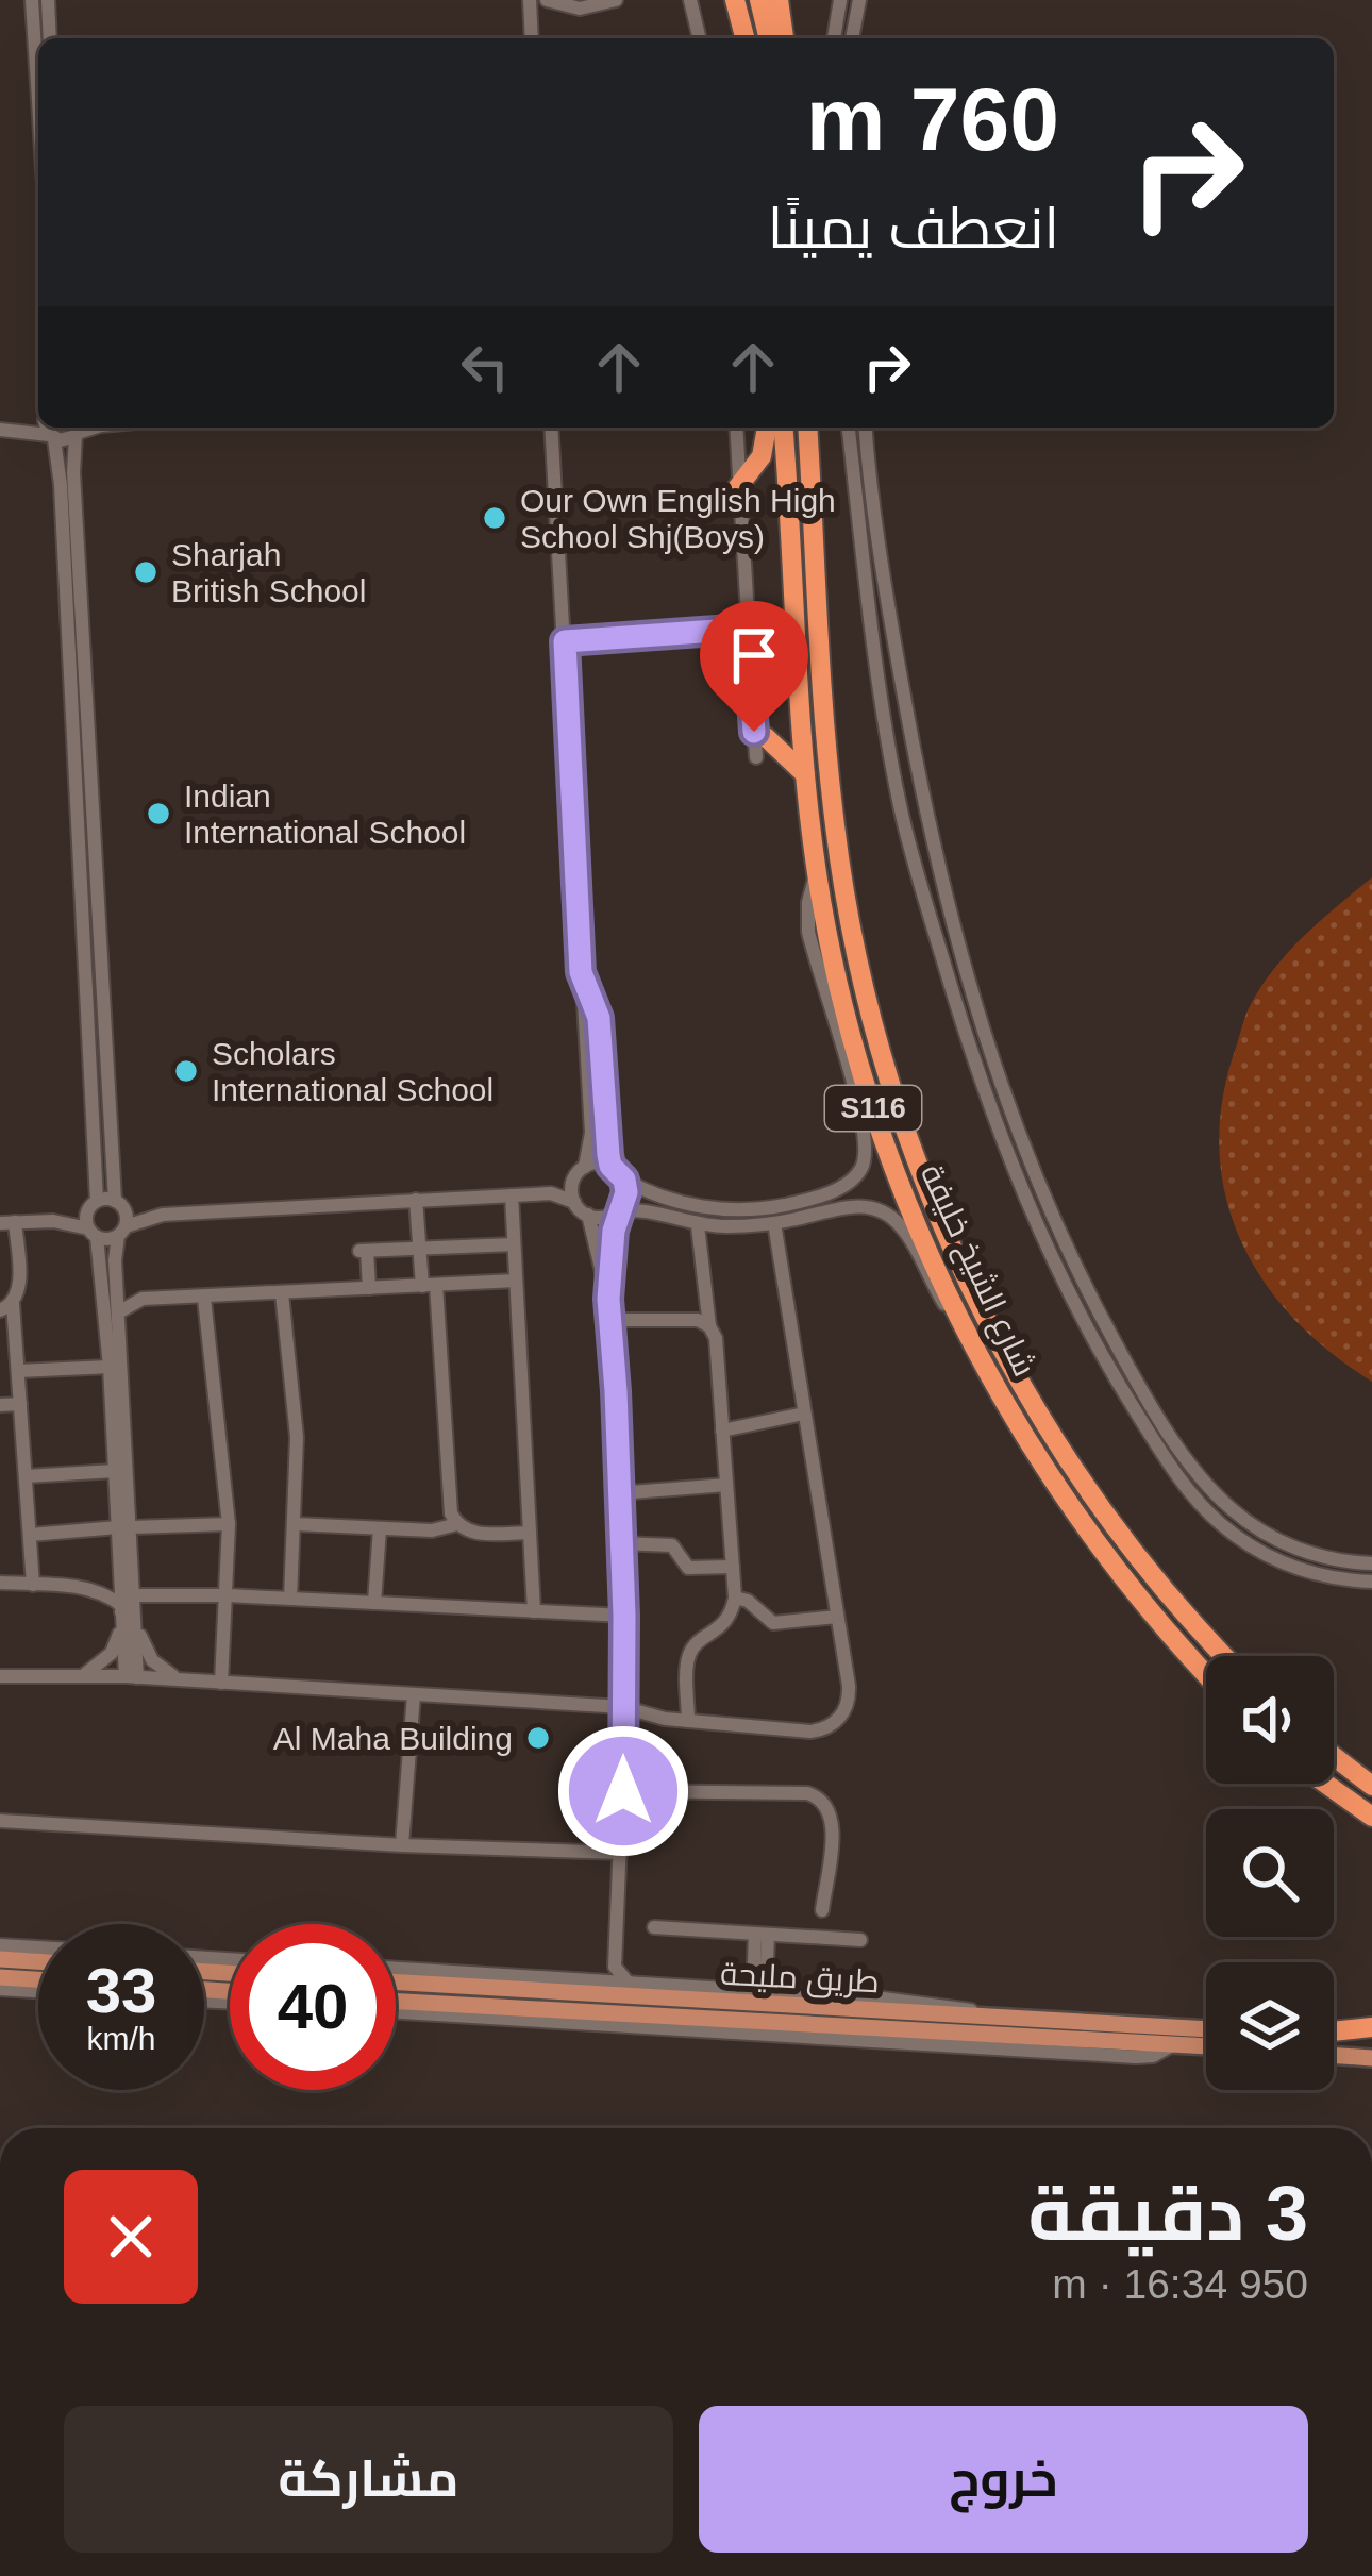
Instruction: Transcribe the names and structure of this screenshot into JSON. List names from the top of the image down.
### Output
{
  "streets": {
    "highway": ["S116", "شارع الشيخ خليفة"],
    "main road": ["طريق مليحة"]
  },
  "places": [
    "Our Own English High School Shj(Boys)",
    "Sharjah British School",
    "Indian International School",
    "Scholars International School",
    "Al Maha Building"
  ],
  "page": {
    "turn": ["760 m", "انعطف يمينًا"],
    "speed": "33 km/h",
    "limit": "40",
    "heading": ["3 دقيقة", "950 m · 16:34"],
    "buttons": ["خروج", "مشاركة"]
  }
}
